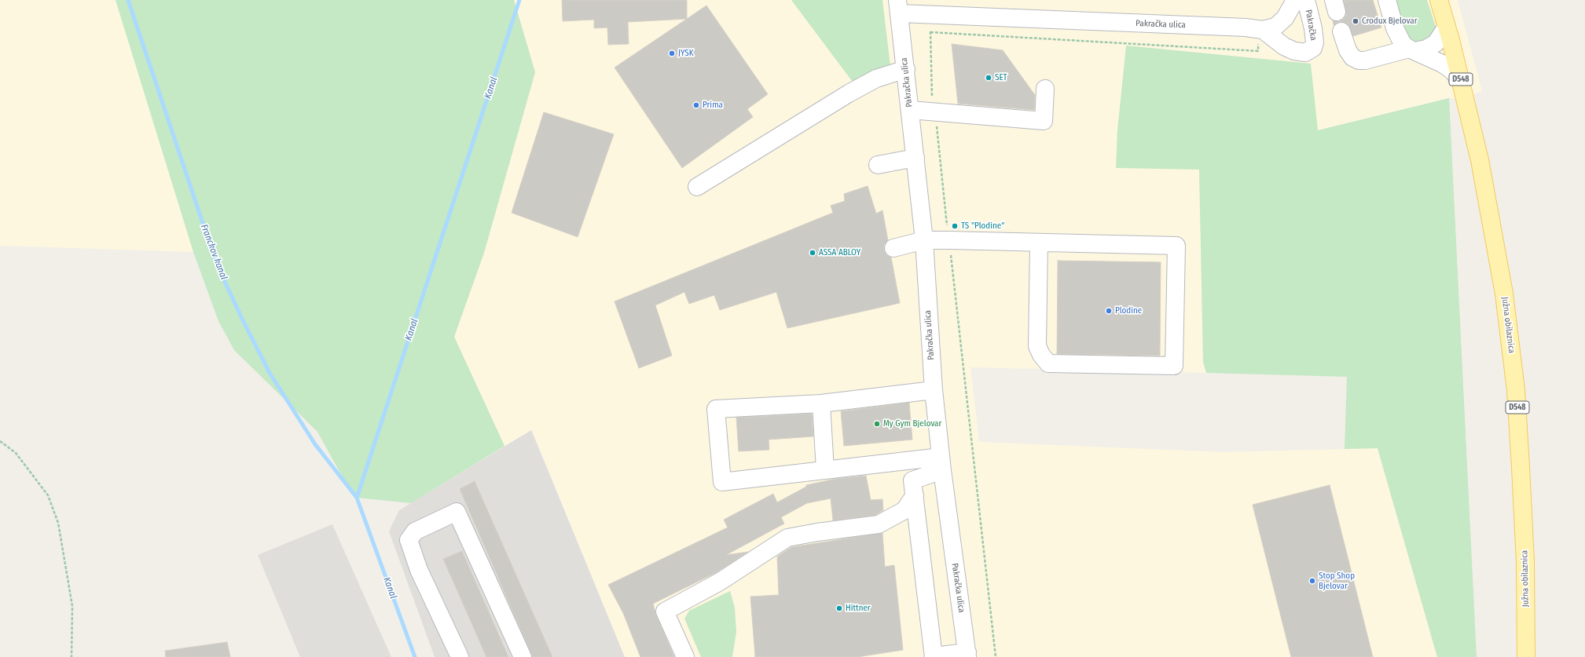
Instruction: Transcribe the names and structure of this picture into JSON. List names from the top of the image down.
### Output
{
  "streets": {
    "main road": ["D548", "Južna obilaznica"],
    "street": ["Pakračka ulica", "Pakračka"]
  },
  "crossings": [
    ["Pakračka ulica", "Pakračka"]
  ],
  "water": ["Kanal", "Franckov kanal"],
  "places": [
    "Crodux Bjelovar",
    "JYSK",
    "SET",
    "Prima",
    "TS \"Plodine\"",
    "ASSA ABLOY",
    "Plodine",
    "My Gym Bjelovar",
    "Stop Shop Bjelovar",
    "Hittner"
  ]
}
